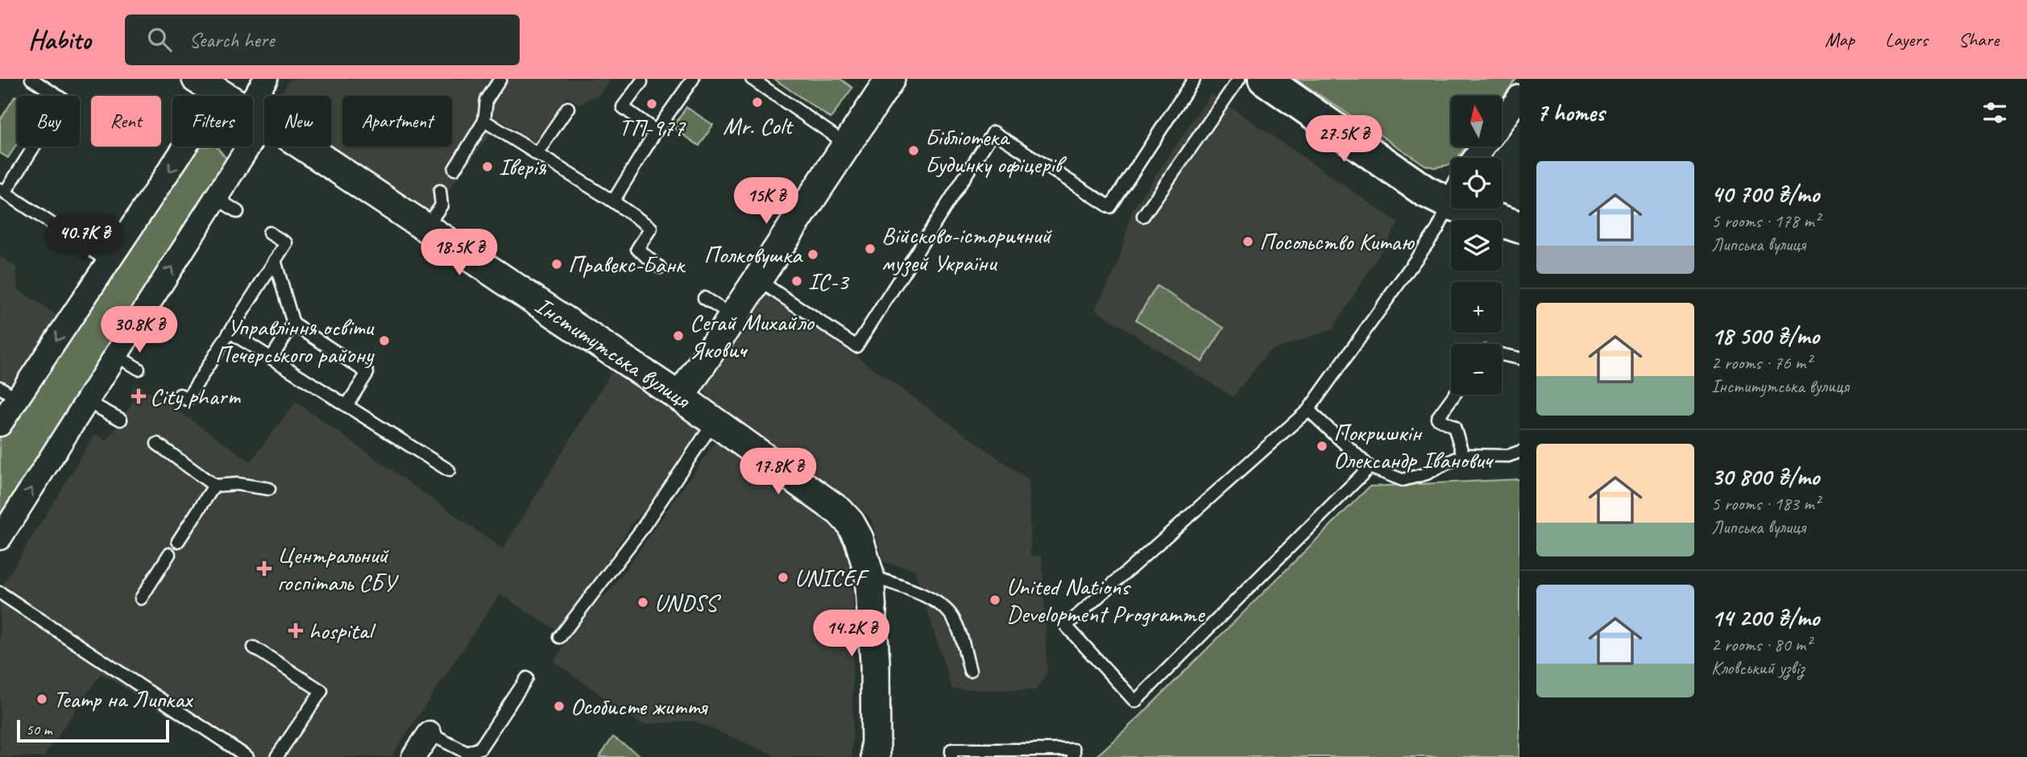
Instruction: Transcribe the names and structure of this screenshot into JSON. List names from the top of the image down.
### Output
{
  "streets": {
    "street": ["Інститутська вулиця"]
  },
  "places": {
    "other": [
      "Mr. Colt",
      "ТП-977",
      "Бібліотека Будинку офіцерів",
      "Іверія",
      "Посольство Китаю",
      "Війсково-історичний музей України",
      "Полковушка",
      "Правекс-Банк",
      "ІС-3",
      "Сегай Михайло Якович",
      "Управління освіти Печерського району",
      "Покришкін Олександр Іванович",
      "UNICEF",
      "United Nations Development Programme",
      "UNDSS",
      "Театр на Липках",
      "Особисте життя"
    ],
    "health": ["City pharm", "Центральний госпіталь СБУ", "hospital"]
  },
  "scale_bar": "50 m",
  "north": "top",
  "page": {
    "header": "Habito",
    "search": "Search here",
    "nav": ["Map", "Layers", "Share"],
    "heading": "7 homes",
    "map_buttons": ["+", "−"],
    "chip": [
      "Buy",
      "Rent",
      "Filters",
      "New",
      "Apartment"
    ],
    "price": [
      "27.5K ₴",
      "15K ₴",
      "40.7K ₴",
      "18.5K ₴",
      "30.8K ₴",
      "17.8K ₴",
      "14.2K ₴"
    ],
    "list": [
      {
        "name": "40 700 ₴/mo",
        "note": "5 rooms · 178 m² · Липська вулиця"
      },
      {
        "name": "18 500 ₴/mo",
        "note": "2 rooms · 76 m² · Інститутська вулиця"
      },
      {
        "name": "30 800 ₴/mo",
        "note": "5 rooms · 183 m² · Липська вулиця"
      },
      {
        "name": "14 200 ₴/mo",
        "note": "2 rooms · 80 m² · Кловський узвіз"
      }
    ],
    "scale": "50 m"
  }
}
